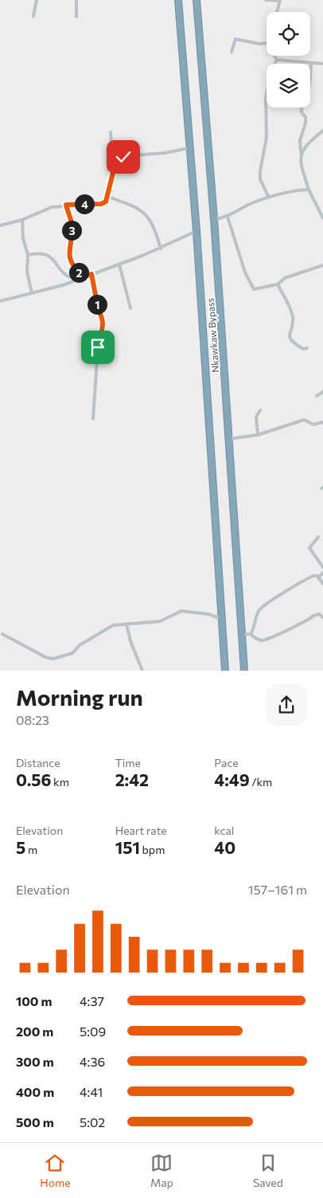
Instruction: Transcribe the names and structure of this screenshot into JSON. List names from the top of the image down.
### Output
{
  "streets": {
    "highway": ["Nkawkaw Bypass"]
  },
  "page": {
    "pins": [
      "4",
      "3",
      "2",
      "1"
    ],
    "heading": ["Morning run", "08:23"],
    "stats": [
      ["Distance", "0.56 km"],
      ["Time", "2:42"],
      ["Pace", "4:49 /km"],
      ["Elevation", "5 m"],
      ["Heart rate", "151 bpm"],
      ["kcal", "40"]
    ],
    "chart": ["Elevation", "157–161 m"],
    "list": [
      {
        "name": "100 m",
        "note": "4:37"
      },
      {
        "name": "200 m",
        "note": "5:09"
      },
      {
        "name": "300 m",
        "note": "4:36"
      },
      {
        "name": "400 m",
        "note": "4:41"
      },
      {
        "name": "500 m",
        "note": "5:02"
      }
    ],
    "tabs": ["Home", "Map", "Saved"]
  }
}
